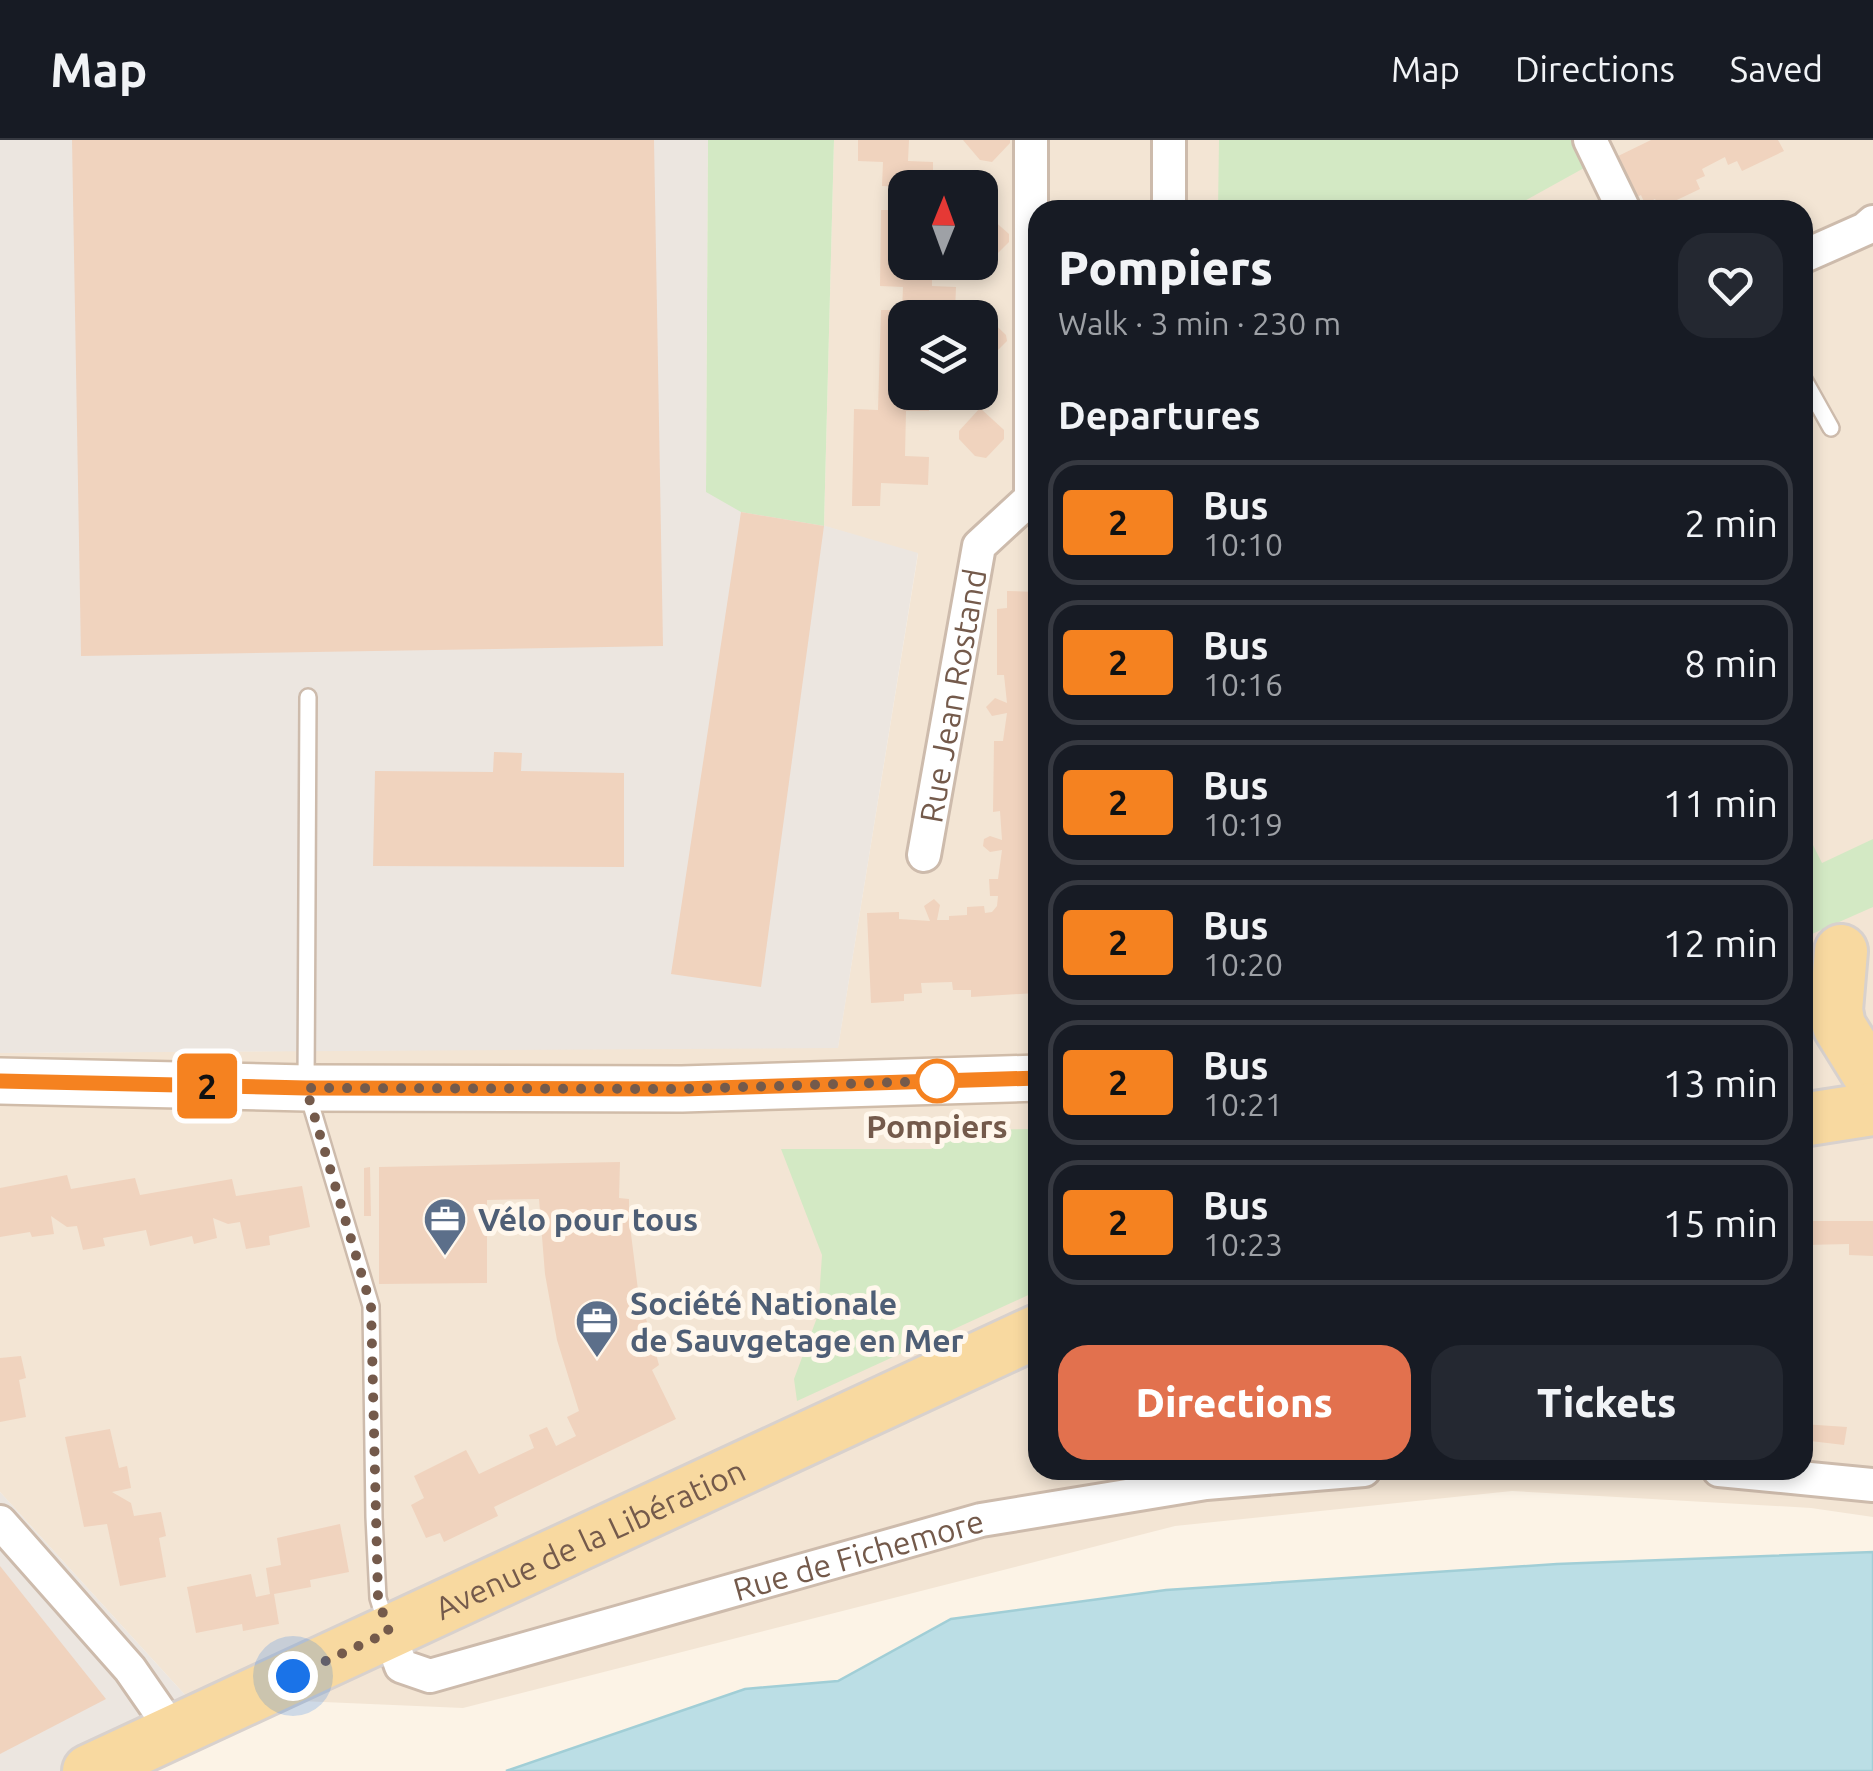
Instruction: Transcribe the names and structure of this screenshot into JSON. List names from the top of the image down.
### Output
{
  "streets": {
    "main road": ["Avenue de la Libération"],
    "street": ["Rue Jean Rostand", "Rue de Fichemore"]
  },
  "crossings": [
    ["Avenue de la Libération", "Rue de Fichemore"]
  ],
  "places": {
    "other": ["Pompiers"],
    "office": ["Vélo pour tous", "Société Nationale de Sauvgetage en Mer"]
  },
  "lines": ["bus line 2"],
  "north": "top",
  "page": {
    "header": "Map",
    "nav": ["Map", "Directions", "Saved"],
    "on_map": "2",
    "heading": [
      ["Pompiers", "Walk · 3 min · 230 m"],
      "Departures"
    ],
    "list": [
      {
        "mark": "2",
        "name": "Bus",
        "note": "10:10",
        "value": "2 min"
      },
      {
        "mark": "2",
        "name": "Bus",
        "note": "10:16",
        "value": "8 min"
      },
      {
        "mark": "2",
        "name": "Bus",
        "note": "10:19",
        "value": "11 min"
      },
      {
        "mark": "2",
        "name": "Bus",
        "note": "10:20",
        "value": "12 min"
      },
      {
        "mark": "2",
        "name": "Bus",
        "note": "10:21",
        "value": "13 min"
      },
      {
        "mark": "2",
        "name": "Bus",
        "note": "10:23",
        "value": "15 min"
      }
    ],
    "buttons": ["Directions", "Tickets"]
  }
}
